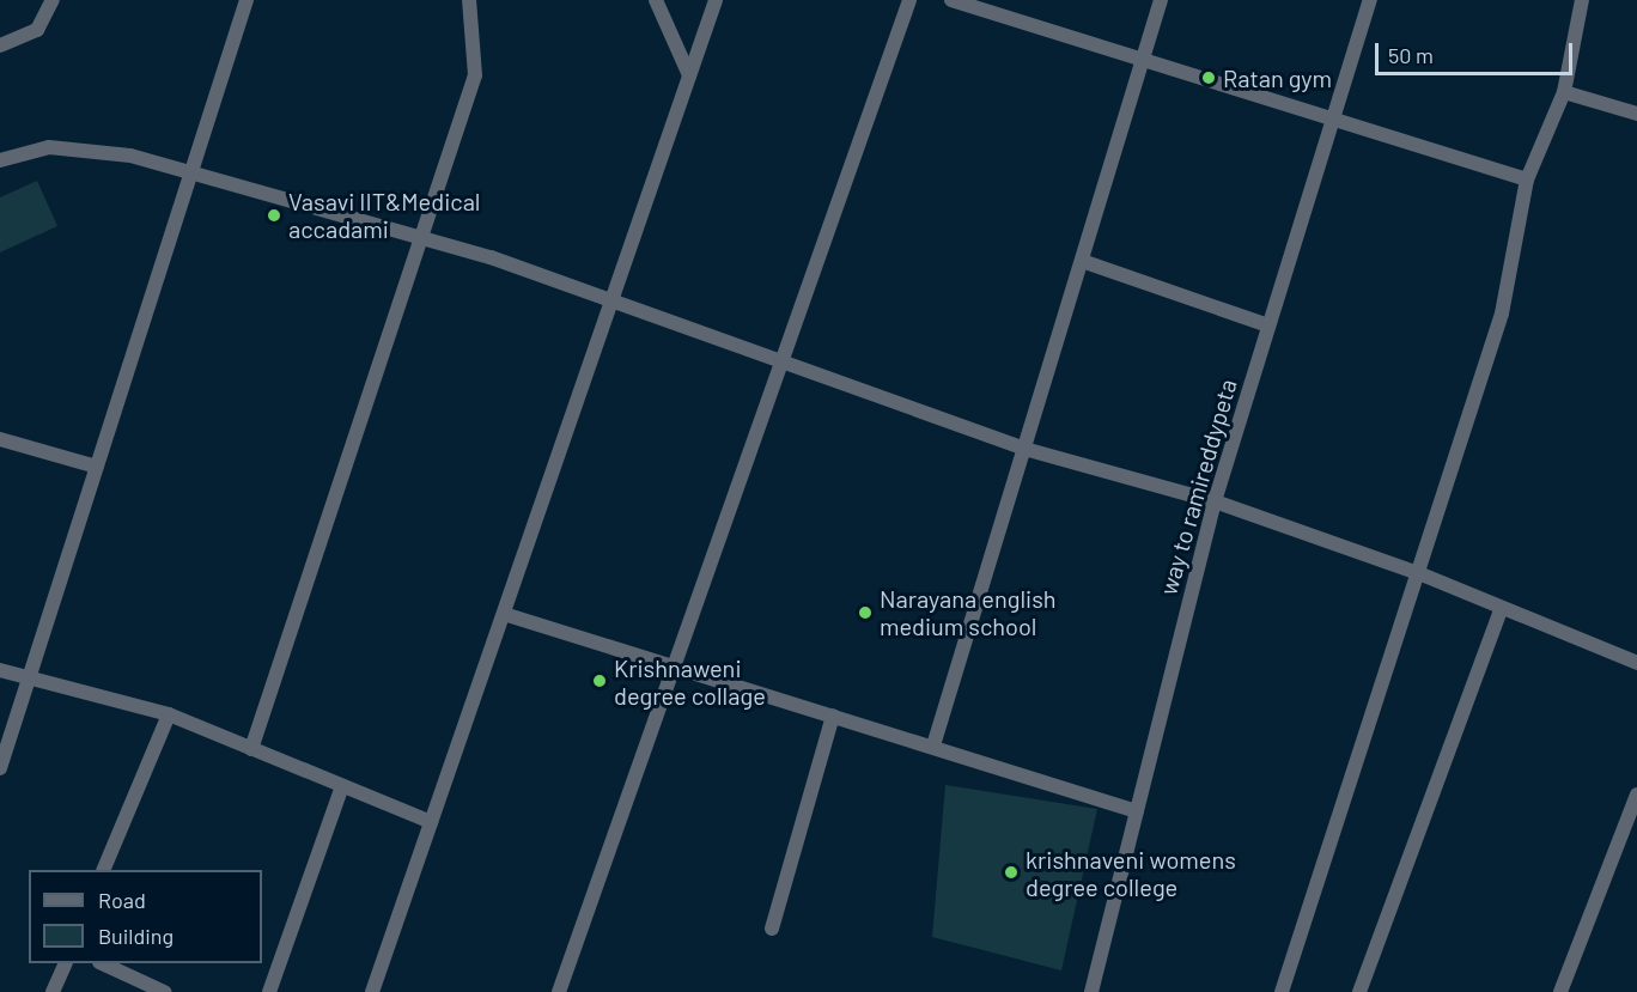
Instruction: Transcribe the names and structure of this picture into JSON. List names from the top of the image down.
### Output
{
  "streets": {
    "street": ["way to ramireddypeta"]
  },
  "places": [
    "Ratan gym",
    "Vasavi IIT&Medical accadami",
    "Narayana english medium school",
    "Krishnaweni degree collage",
    "krishnaveni womens degree college"
  ],
  "legend": ["Road", "Building"],
  "scale_bar": "50 m"
}
